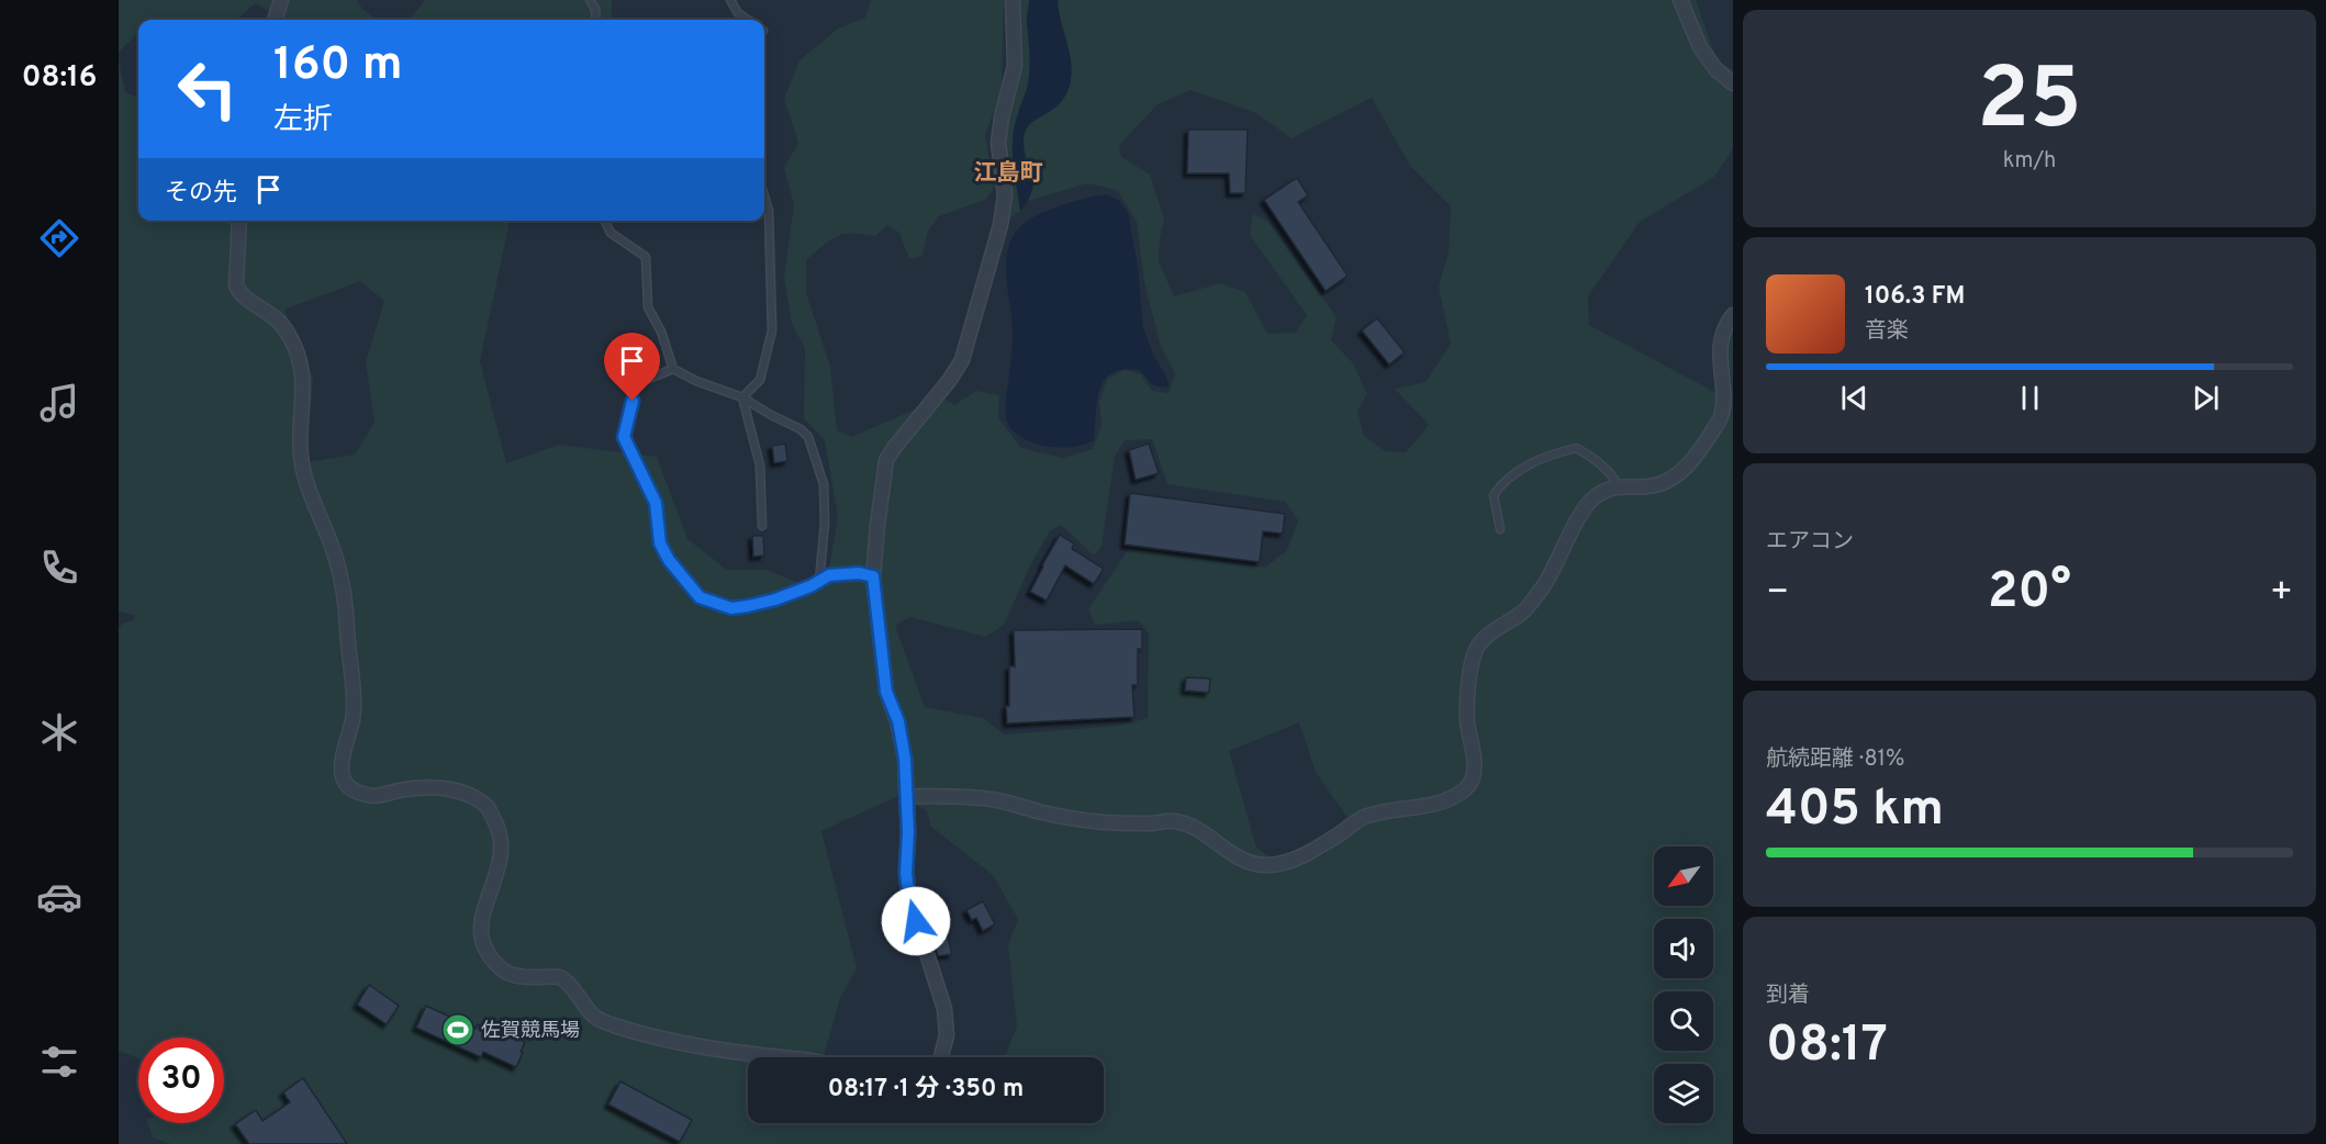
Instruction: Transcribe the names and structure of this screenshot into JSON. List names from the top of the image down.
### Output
{
  "districts": ["江島町"],
  "places": {
    "sports": ["佐賀競馬場"]
  },
  "north": "bottom left",
  "page": {
    "tabs": "08:16",
    "tile": [
      ["25", "km/h"],
      "エアコン",
      ["航続距離 · 81%", "405 km"],
      ["到着", "08:17"]
    ],
    "turn": ["160 m", "左折"],
    "then": "その先",
    "song": ["106.3 FM", "音楽"],
    "heat": ["−", "20°", "+"],
    "limit": "30",
    "trip": "08:17 · 1 分 · 350 m"
  }
}
